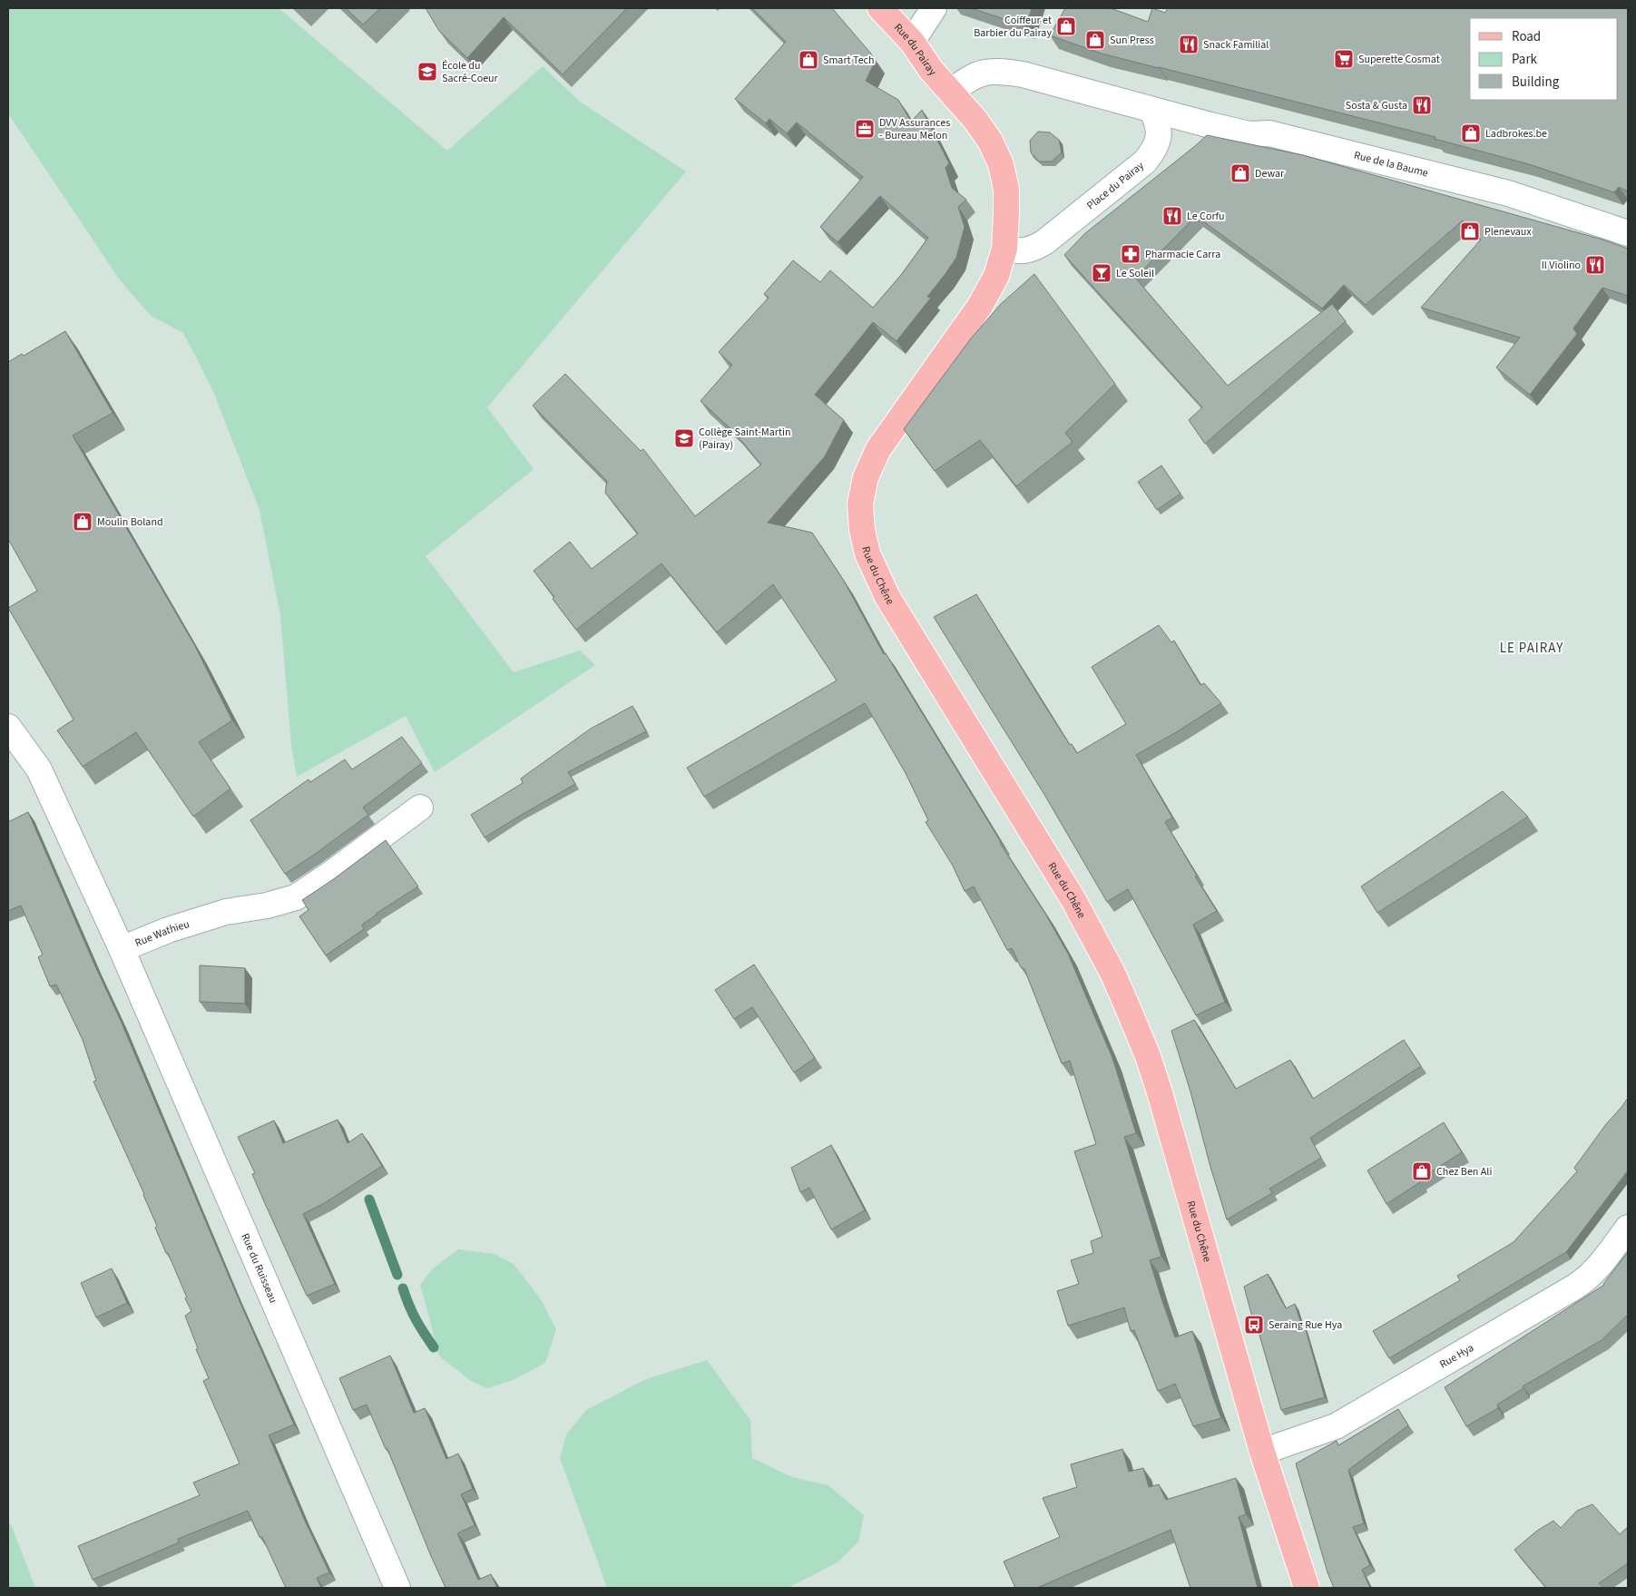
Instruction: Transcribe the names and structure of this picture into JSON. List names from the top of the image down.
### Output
{
  "streets": {
    "main road": ["Rue du Pairay", "Rue du Chêne"],
    "street": [
      "Rue de la Baume",
      "Place du Pairay",
      "Rue Wathieu",
      "Rue du Ruisseau",
      "Rue Hya"
    ]
  },
  "crossings": [
    ["Rue de la Baume", "Place du Pairay"],
    ["Place du Pairay", "Rue du Chêne"],
    ["Rue du Chêne", "Rue Hya"],
    ["Rue Wathieu", "Rue du Ruisseau"]
  ],
  "districts": ["LE PAIRAY"],
  "places": {
    "shop": [
      "Coiffeur et Barbier du Pairay",
      "Sun Press",
      "Smart Tech",
      "Ladbrokes.be",
      "Dewar",
      "Plenevaux",
      "Moulin Boland",
      "Chez Ben Ali"
    ],
    "restaurant": [
      "Snack Familial",
      "Sosta & Gusta",
      "Le Corfu",
      "Il Violino"
    ],
    "supermarket": ["Superette Cosmat"],
    "school or university": ["École du Sacré-Coeur", "Collège Saint-Martin (Pairay)"],
    "office": ["DVV Assurances - Bureau Melon"],
    "pharmacy": ["Pharmacie Carra"],
    "bar": ["Le Soleil"],
    "bus stop": ["Seraing Rue Hya"]
  },
  "legend": ["Road", "Park", "Building"]
}
